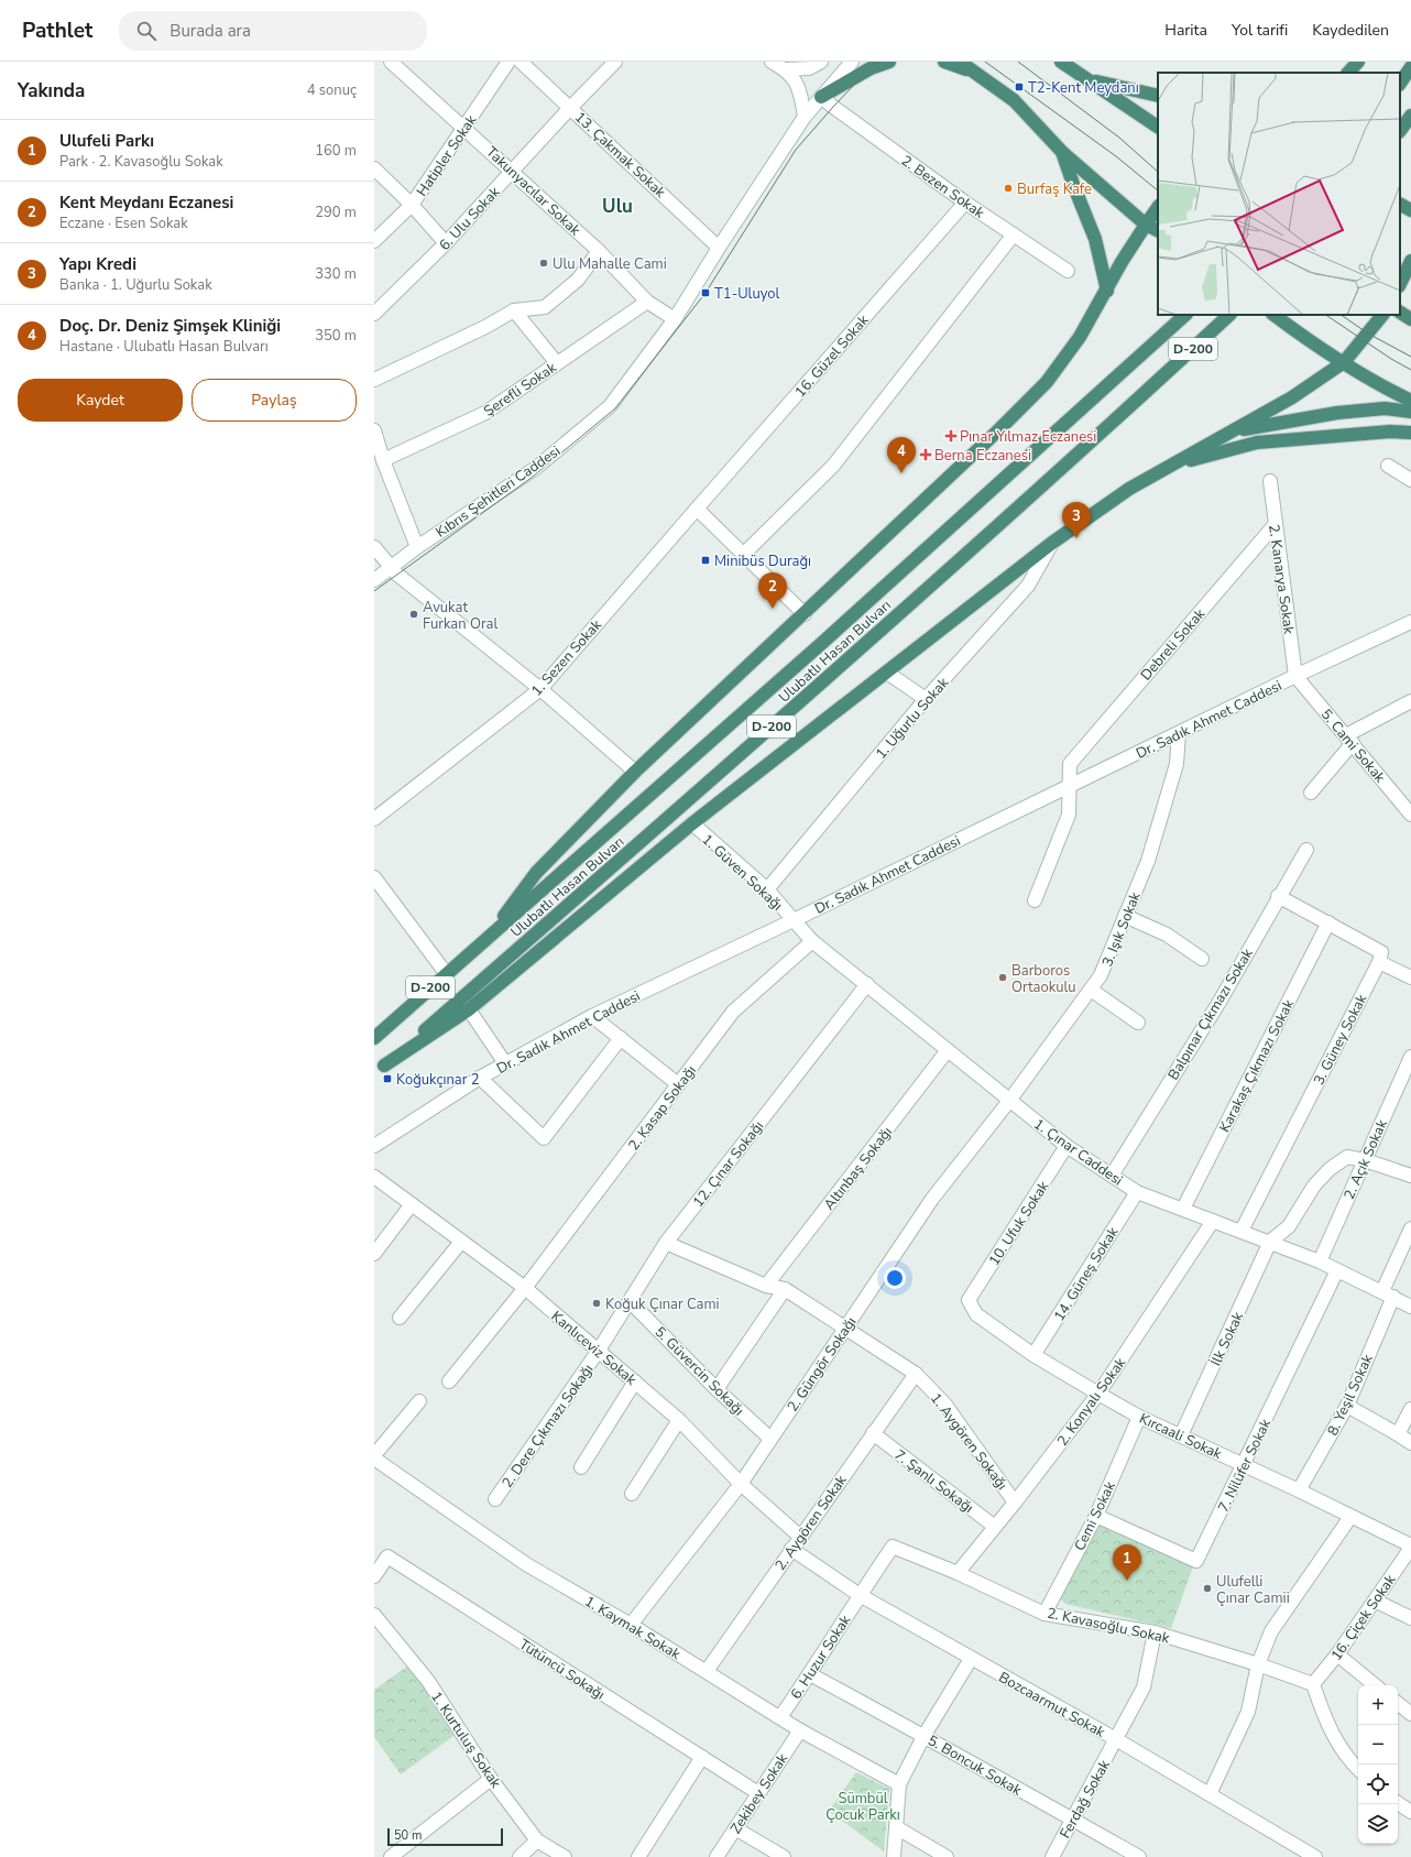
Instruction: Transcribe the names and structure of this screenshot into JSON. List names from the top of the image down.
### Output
{
  "streets": {
    "highway": ["D-200", "Ulubatlı Hasan Bulvarı"],
    "street": [
      "13. Çakmak Sokak",
      "Hatipler Sokak",
      "2. Bezen Sokak",
      "Takunyacılar Sokak",
      "6. Ulu Sokak",
      "16. Güzel Sokak",
      "Şerefli Sokak",
      "Kıbrıs Şehitleri Caddesi",
      "2. Kanarya Sokak",
      "Debreli Sokak",
      "1. Sezen Sokak",
      "1. Uğurlu Sokak",
      "Dr. Sadık Ahmet Caddesi",
      "5. Cami Sokak",
      "1. Güven Sokağı",
      "3. Işık Sokak",
      "Balpınar Çıkmazı Sokak",
      "3. Güney Sokak",
      "Karakaş Çıkmazı Sokak",
      "2. Kasap Sokağı",
      "1. Çınar Caddesi",
      "2. Açık Sokak",
      "12. Çınar Sokağı",
      "Altınbaş Sokağı",
      "10. Ufuk Sokak",
      "14. Güneş Sokak",
      "İlk Sokak",
      "Kanlıceviz Sokak",
      "2. Güngör Sokağı",
      "5. Güvercin Sokağı",
      "8. Yeşil Sokak",
      "2. Konyalı Sokak",
      "2. Dere Çıkmazı Sokağı",
      "Kırcaali Sokak",
      "1. Aygören Sokağı",
      "7. Nilüfer Sokak",
      "7. Şanlı Sokağı",
      "Cemi Sokak",
      "2. Aygören Sokak",
      "16. Çiçek Sokak",
      "2. Kavasoğlu Sokak",
      "1. Kaymak Sokak",
      "6. Huzur Sokak",
      "Tütüncü Sokağı",
      "Bozcaarmut Sokak",
      "1. Kurtuluş Sokak",
      "5. Boncuk Sokak",
      "Zekibey Sokak",
      "Ferdağ Sokak"
    ]
  },
  "crossings": [
    ["13. Çakmak Sokak", "6. Ulu Sokak"],
    ["13. Çakmak Sokak", "Kıbrıs Şehitleri Caddesi"],
    ["Hatipler Sokak", "Takunyacılar Sokak"],
    ["2. Bezen Sokak", "16. Güzel Sokak"],
    ["2. Bezen Sokak", "Kıbrıs Şehitleri Caddesi"],
    ["Takunyacılar Sokak", "6. Ulu Sokak"],
    ["Takunyacılar Sokak", "Şerefli Sokak"],
    ["Takunyacılar Sokak", "Kıbrıs Şehitleri Caddesi"],
    ["16. Güzel Sokak", "1. Sezen Sokak"],
    ["2. Kanarya Sokak", "Debreli Sokak"],
    ["2. Kanarya Sokak", "Dr. Sadık Ahmet Caddesi"],
    ["2. Kanarya Sokak", "5. Cami Sokak"],
    ["Debreli Sokak", "Dr. Sadık Ahmet Caddesi"],
    ["1. Uğurlu Sokak", "1. Güven Sokağı"],
    ["Dr. Sadık Ahmet Caddesi", "5. Cami Sokak"],
    ["Dr. Sadık Ahmet Caddesi", "1. Güven Sokağı"],
    ["Dr. Sadık Ahmet Caddesi", "3. Işık Sokak"],
    ["Dr. Sadık Ahmet Caddesi", "1. Çınar Caddesi"],
    ["1. Güven Sokağı", "1. Çınar Caddesi"],
    ["3. Işık Sokak", "1. Çınar Caddesi"],
    ["3. Işık Sokak", "2. Güngör Sokağı"],
    ["Balpınar Çıkmazı Sokak", "1. Çınar Caddesi"],
    ["3. Güney Sokak", "1. Çınar Caddesi"],
    ["Karakaş Çıkmazı Sokak", "1. Çınar Caddesi"],
    ["2. Kasap Sokağı", "1. Çınar Caddesi"],
    ["2. Kasap Sokağı", "Kanlıceviz Sokak"],
    ["1. Çınar Caddesi", "2. Açık Sokak"],
    ["1. Çınar Caddesi", "12. Çınar Sokağı"],
    ["1. Çınar Caddesi", "Altınbaş Sokağı"],
    ["1. Çınar Caddesi", "10. Ufuk Sokak"],
    ["1. Çınar Caddesi", "14. Güneş Sokak"],
    ["1. Çınar Caddesi", "İlk Sokak"],
    ["1. Çınar Caddesi", "2. Güngör Sokağı"],
    ["1. Çınar Caddesi", "8. Yeşil Sokak"],
    ["1. Çınar Caddesi", "2. Konyalı Sokak"],
    ["1. Çınar Caddesi", "7. Nilüfer Sokak"],
    ["12. Çınar Sokağı", "Kanlıceviz Sokak"],
    ["12. Çınar Sokağı", "5. Güvercin Sokağı"],
    ["12. Çınar Sokağı", "2. Dere Çıkmazı Sokağı"],
    ["12. Çınar Sokağı", "1. Aygören Sokağı"],
    ["Altınbaş Sokağı", "1. Aygören Sokağı"],
    ["10. Ufuk Sokak", "Kırcaali Sokak"],
    ["14. Güneş Sokak", "Kırcaali Sokak"],
    ["İlk Sokak", "Kırcaali Sokak"],
    ["Kanlıceviz Sokak", "2. Güngör Sokağı"],
    ["Kanlıceviz Sokak", "2. Dere Çıkmazı Sokağı"],
    ["Kanlıceviz Sokak", "2. Aygören Sokak"],
    ["2. Güngör Sokağı", "5. Güvercin Sokağı"],
    ["2. Güngör Sokağı", "1. Aygören Sokağı"],
    ["2. Güngör Sokağı", "1. Kaymak Sokak"],
    ["8. Yeşil Sokak", "Kırcaali Sokak"],
    ["2. Konyalı Sokak", "Kırcaali Sokak"],
    ["2. Konyalı Sokak", "1. Aygören Sokağı"],
    ["2. Konyalı Sokak", "7. Şanlı Sokağı"],
    ["2. Konyalı Sokak", "2. Kavasoğlu Sokak"],
    ["Kırcaali Sokak", "7. Nilüfer Sokak"],
    ["Kırcaali Sokak", "Cemi Sokak"],
    ["Kırcaali Sokak", "16. Çiçek Sokak"],
    ["1. Aygören Sokağı", "2. Aygören Sokak"],
    ["7. Nilüfer Sokak", "Cemi Sokak"],
    ["7. Şanlı Sokağı", "2. Aygören Sokak"],
    ["Cemi Sokak", "2. Kavasoğlu Sokak"],
    ["2. Aygören Sokak", "1. Kaymak Sokak"],
    ["2. Aygören Sokak", "Bozcaarmut Sokak"],
    ["16. Çiçek Sokak", "2. Kavasoğlu Sokak"],
    ["2. Kavasoğlu Sokak", "6. Huzur Sokak"],
    ["2. Kavasoğlu Sokak", "Bozcaarmut Sokak"],
    ["2. Kavasoğlu Sokak", "Ferdağ Sokak"],
    ["1. Kaymak Sokak", "6. Huzur Sokak"],
    ["1. Kaymak Sokak", "Zekibey Sokak"],
    ["6. Huzur Sokak", "Bozcaarmut Sokak"],
    ["6. Huzur Sokak", "5. Boncuk Sokak"],
    ["Tütüncü Sokağı", "Zekibey Sokak"],
    ["Bozcaarmut Sokak", "Ferdağ Sokak"],
    ["5. Boncuk Sokak", "Ferdağ Sokak"]
  ],
  "districts": ["Ulu"],
  "parks": ["Sümbül Çocuk Parkı"],
  "places": {
    "transit": [
      "T2-Kent Meydanı",
      "T1-Uluyol",
      "Minibüs Durağı",
      "Koğukçınar 2"
    ],
    "other": [
      "Burfaş Kafe",
      "Ulu Mahalle Cami",
      "Avukat Furkan Oral",
      "Barboros Ortaokulu",
      "Koğuk Çınar Cami",
      "Ulufelli Çınar Camii"
    ],
    "health": ["Pınar Yılmaz Eczanesi", "Berna Eczanesi"]
  },
  "scale_bar": "50 m",
  "page": {
    "header": "Pathlet",
    "search": "Burada ara",
    "nav": ["Harita", "Yol tarifi", "Kaydedilen"],
    "heading": ["Yakında", "4 sonuç"],
    "list": [
      {
        "mark": "1",
        "name": "Ulufeli Parkı",
        "note": "Park · 2. Kavasoğlu Sokak",
        "value": "160 m"
      },
      {
        "mark": "2",
        "name": "Kent Meydanı Eczanesi",
        "note": "Eczane · Esen Sokak",
        "value": "290 m"
      },
      {
        "mark": "3",
        "name": "Yapı Kredi",
        "note": "Banka · 1. Uğurlu Sokak",
        "value": "330 m"
      },
      {
        "mark": "4",
        "name": "Doç. Dr. Deniz Şimşek Kliniği",
        "note": "Hastane · Ulubatlı Hasan Bulvarı",
        "value": "350 m"
      }
    ],
    "buttons": ["Kaydet", "Paylaş"],
    "pins": [
      "4",
      "3",
      "2",
      "1"
    ],
    "map_buttons": ["+", "−"],
    "scale": "50 m"
  }
}
